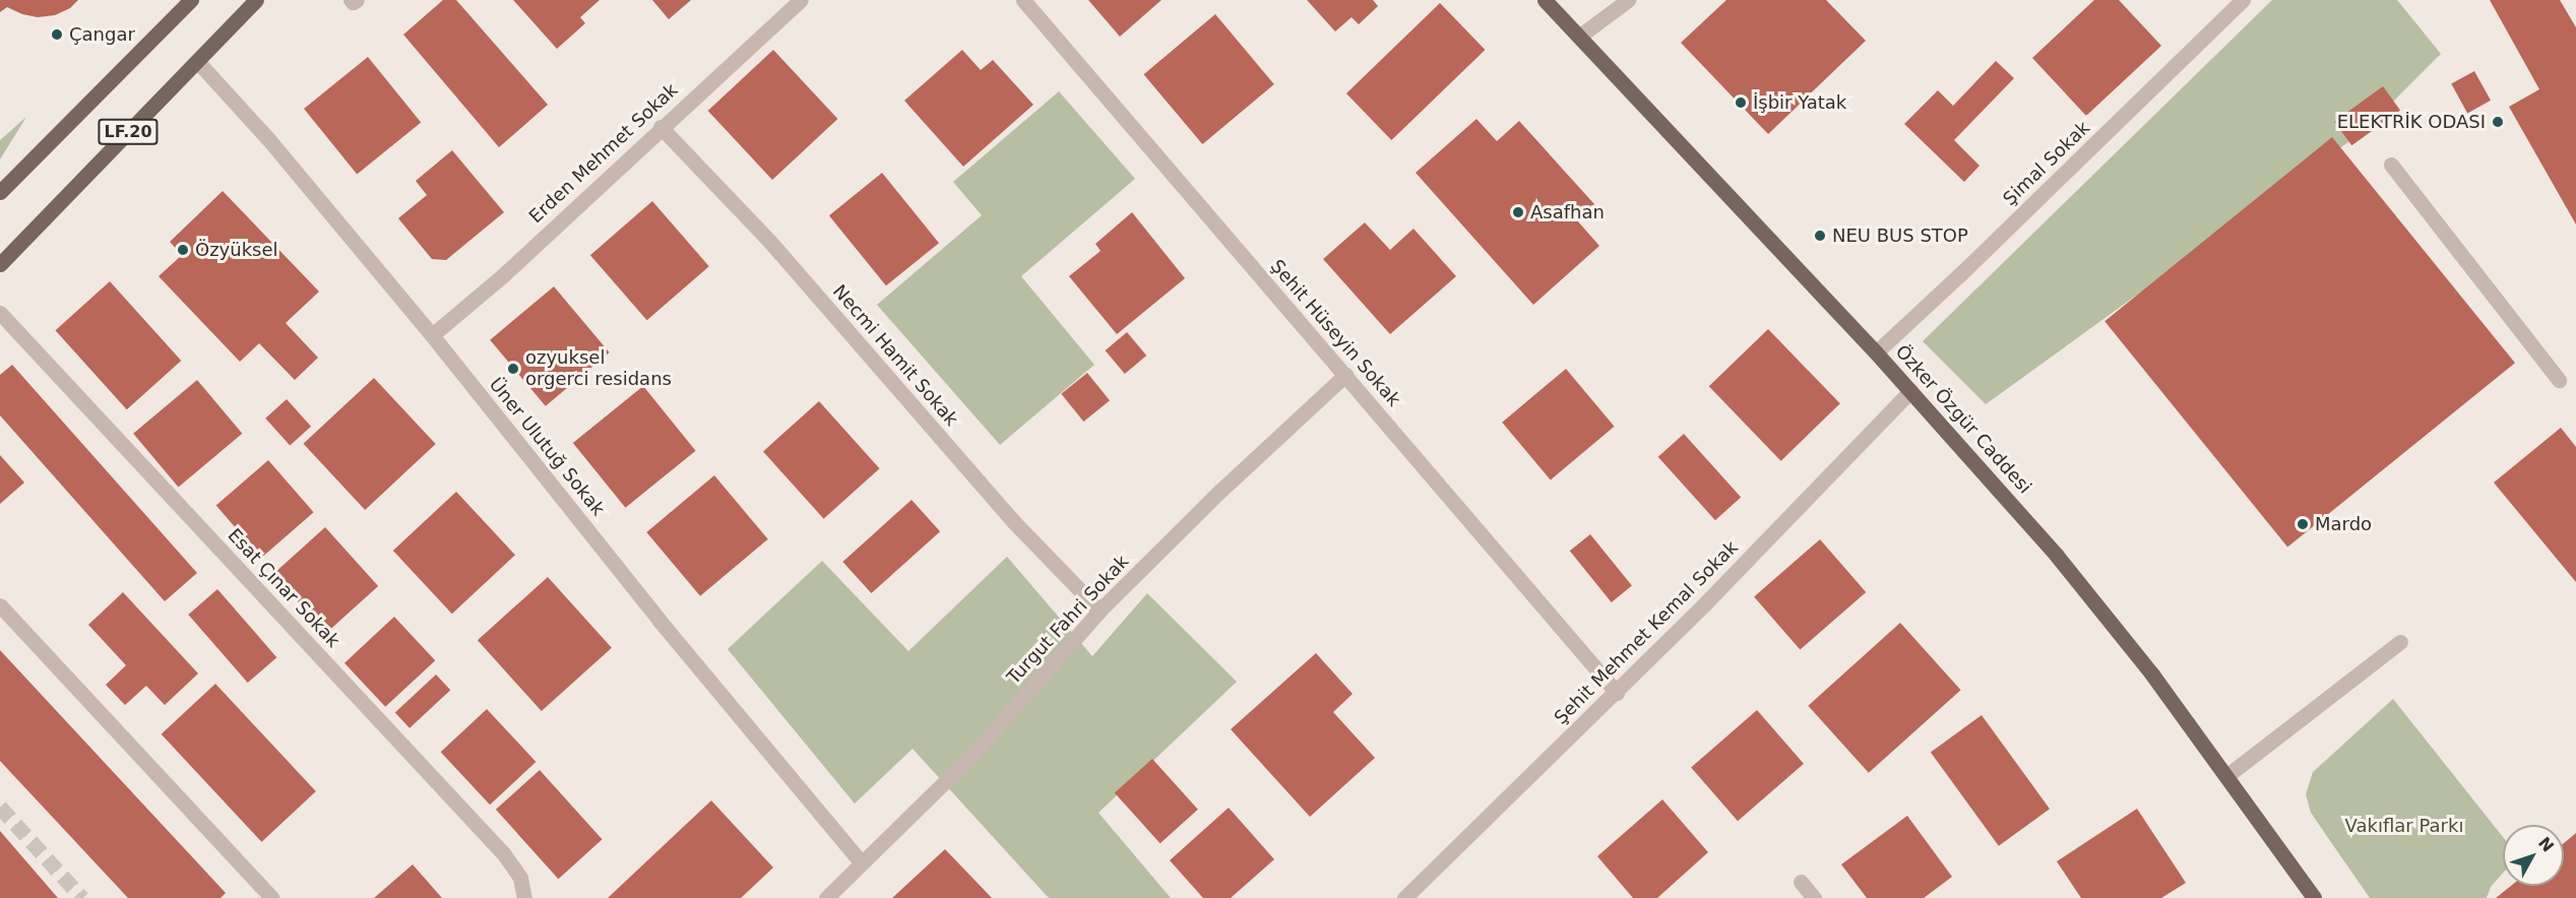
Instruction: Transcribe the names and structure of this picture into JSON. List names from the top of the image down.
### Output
{
  "streets": {
    "main road": ["LF.20", "Özker Özgür Caddesi"],
    "street": [
      "Erden Mehmet Sokak",
      "Şimal Sokak",
      "Şehit Hüseyin Sokak",
      "Necmi Hamit Sokak",
      "Üner Ulutuğ Sokak",
      "Esat Çınar Sokak",
      "Turgut Fahri Sokak",
      "Şehit Mehmet Kemal Sokak"
    ]
  },
  "crossings": [
    ["LF.20", "Üner Ulutuğ Sokak"],
    ["Erden Mehmet Sokak", "Necmi Hamit Sokak"],
    ["Erden Mehmet Sokak", "Üner Ulutuğ Sokak"],
    ["Şimal Sokak", "Özker Özgür Caddesi"],
    ["Şehit Hüseyin Sokak", "Turgut Fahri Sokak"],
    ["Şehit Hüseyin Sokak", "Şehit Mehmet Kemal Sokak"],
    ["Necmi Hamit Sokak", "Turgut Fahri Sokak"],
    ["Özker Özgür Caddesi", "Şehit Mehmet Kemal Sokak"],
    ["Üner Ulutuğ Sokak", "Turgut Fahri Sokak"]
  ],
  "parks": ["Vakıflar Parkı"],
  "places": [
    "Çangar",
    "İşbir Yatak",
    "ELEKTRİK ODASI",
    "Asafhan",
    "NEU BUS STOP",
    "Özyüksel",
    "ozyuksel orgerci residans",
    "Mardo"
  ],
  "north": "top right"
}
